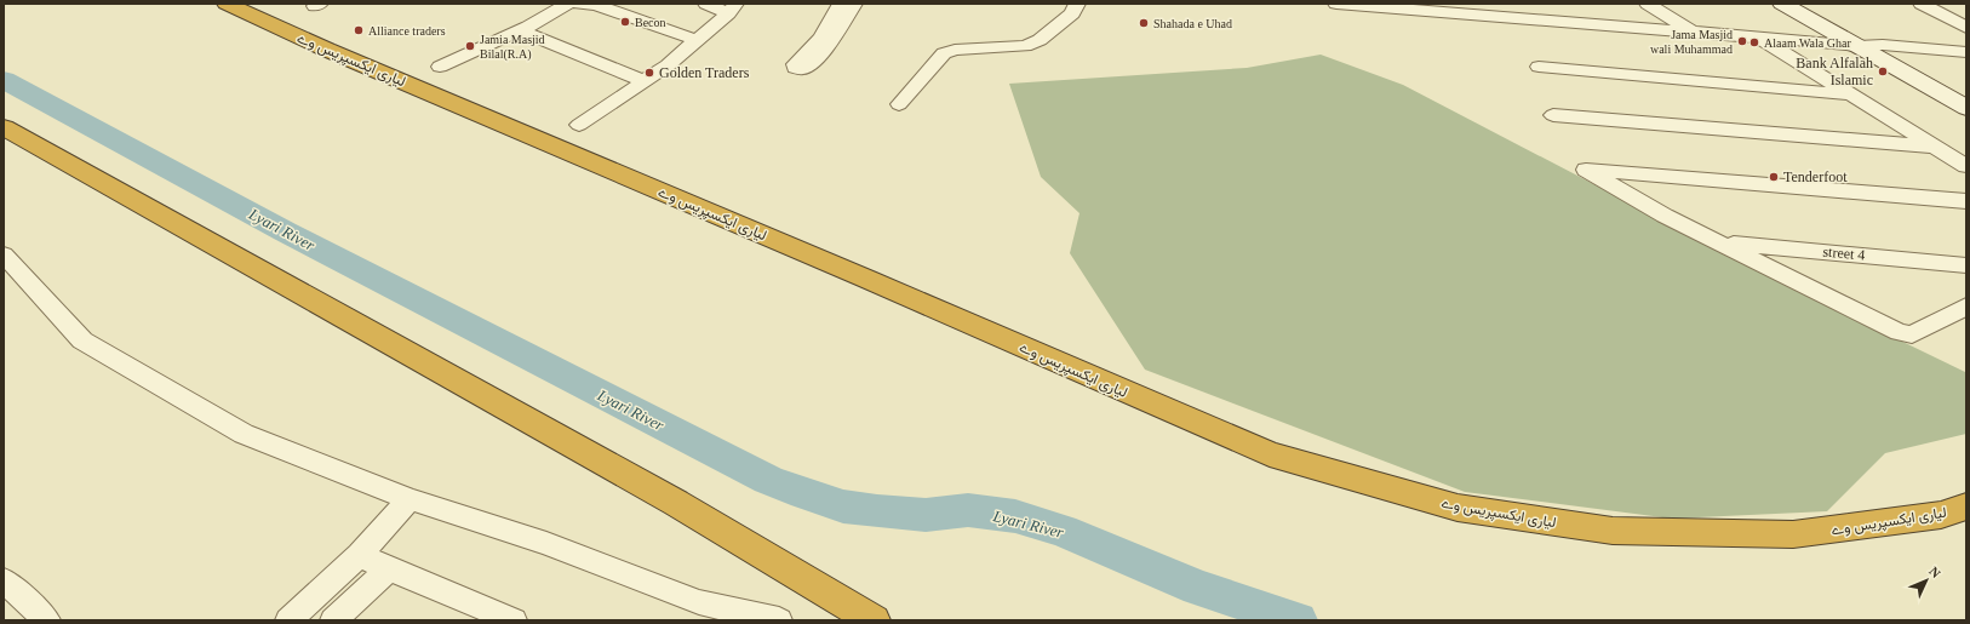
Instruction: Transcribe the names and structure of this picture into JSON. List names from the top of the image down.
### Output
{
  "streets": {
    "highway": ["لیاری ایکسپریس وے"],
    "street": ["street 4"]
  },
  "water": ["Lyari River"],
  "places": [
    "Becon",
    "Shahada e Uhad",
    "Alliance traders",
    "Jama Masjid wali Muhammad",
    "Alaam Wala Ghar",
    "Jamia Masjid Bilal(R.A)",
    "Bank Alfalah Islamic",
    "Golden Traders",
    "Tenderfoot"
  ],
  "north": "top right"
}
